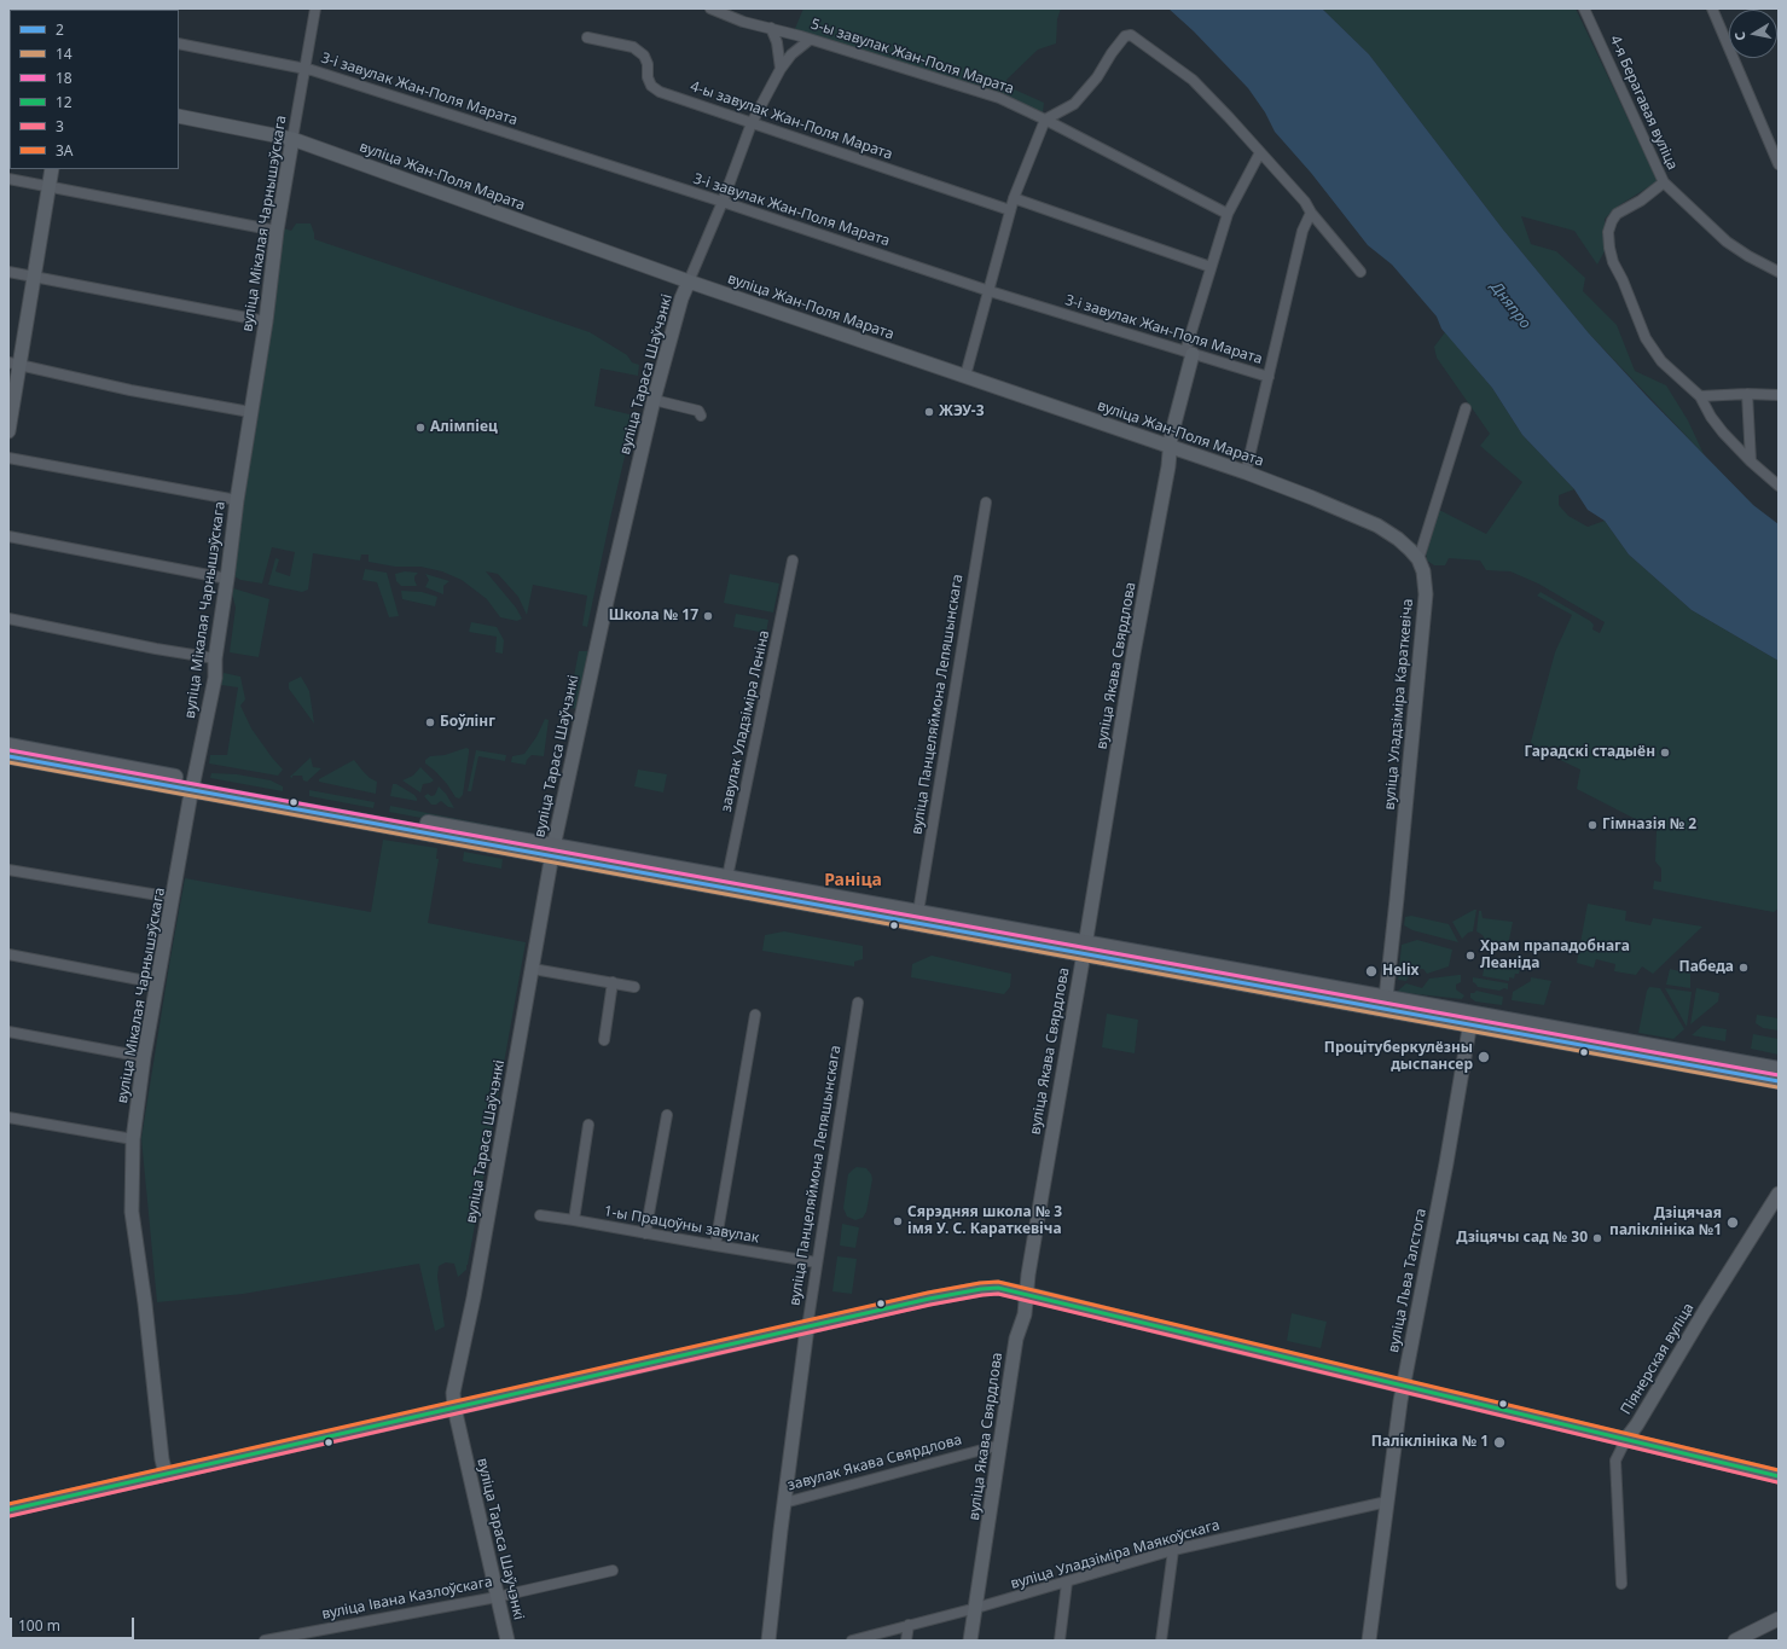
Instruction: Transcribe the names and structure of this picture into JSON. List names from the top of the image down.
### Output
{
  "streets": {
    "street": [
      "5-ы завулак Жан-Поля Марата",
      "3-і завулак Жан-Поля Марата",
      "4-я Берагавая вуліца",
      "4-ы завулак Жан-Поля Марата",
      "вуліца Жан-Поля Марата",
      "вуліца Мікалая Чарнышэўскага",
      "вуліца Тараса Шаўчэнкі",
      "вуліца Якава Свярдлова",
      "вуліца Панцеляймона Лепяшынскага",
      "вуліца Уладзіміра Караткевіча",
      "завулак Уладзіміра Леніна",
      "1-ы Працоўны завулак",
      "вуліца Льва Талстога",
      "Піянерская вуліца",
      "завулак Якава Свярдлова",
      "вуліца Уладзіміра Маякоўскага",
      "вуліца Івана Казлоўскага"
    ]
  },
  "crossings": [
    ["5-ы завулак Жан-Поля Марата", "вуліца Тараса Шаўчэнкі"],
    ["5-ы завулак Жан-Поля Марата", "вуліца Якава Свярдлова"],
    ["3-і завулак Жан-Поля Марата", "вуліца Мікалая Чарнышэўскага"],
    ["3-і завулак Жан-Поля Марата", "вуліца Тараса Шаўчэнкі"],
    ["3-і завулак Жан-Поля Марата", "вуліца Якава Свярдлова"],
    ["4-ы завулак Жан-Поля Марата", "вуліца Тараса Шаўчэнкі"],
    ["вуліца Жан-Поля Марата", "вуліца Мікалая Чарнышэўскага"],
    ["вуліца Жан-Поля Марата", "вуліца Тараса Шаўчэнкі"],
    ["вуліца Жан-Поля Марата", "вуліца Якава Свярдлова"],
    ["вуліца Жан-Поля Марата", "вуліца Уладзіміра Караткевіча"],
    ["вуліца Тараса Шаўчэнкі", "вуліца Івана Казлоўскага"],
    ["вуліца Якава Свярдлова", "завулак Якава Свярдлова"],
    ["вуліца Якава Свярдлова", "вуліца Уладзіміра Маякоўскага"],
    ["вуліца Панцеляймона Лепяшынскага", "1-ы Працоўны завулак"],
    ["вуліца Панцеляймона Лепяшынскага", "завулак Якава Свярдлова"],
    ["вуліца Льва Талстога", "вуліца Уладзіміра Маякоўскага"]
  ],
  "districts": ["Раніца"],
  "water": ["Дняпро"],
  "places": [
    "ЖЭУ-3",
    "Алімпіец",
    "Школа № 17",
    "Боўлінг",
    "Гарадскі стадыён",
    "Гімназія № 2",
    "Храм прападобнага Леаніда",
    "Пабеда",
    "Helix",
    "Процітуберкулёзны дыспансер",
    "Сярэдняя школа № 3 імя У. С. Караткевіча",
    "Дзіцячая паліклініка №1",
    "Дзіцячы сад № 30",
    "Паліклініка № 1"
  ],
  "lines": [
    "transit line 18",
    "transit line 2",
    "transit line 14",
    "transit line 3А",
    "transit line 12",
    "transit line 3"
  ],
  "legend": [
    "2",
    "14",
    "18",
    "12",
    "3",
    "3А"
  ],
  "scale_bar": "100 m",
  "north": "left"
}
